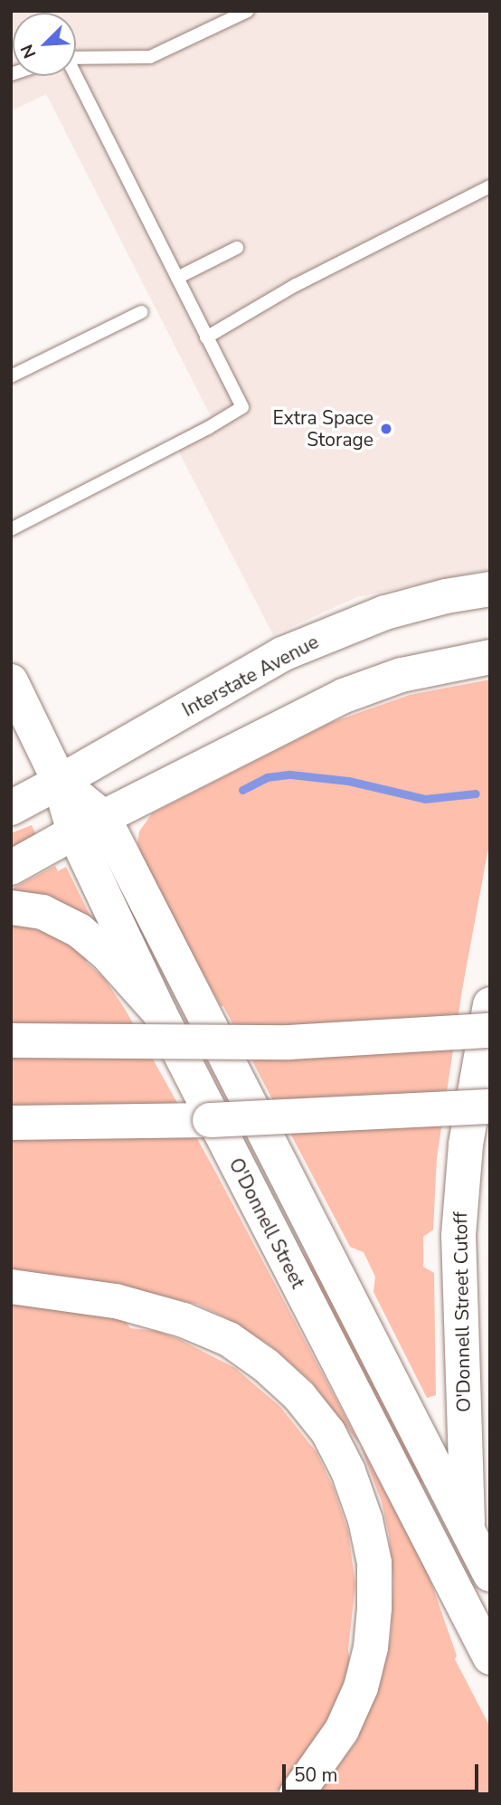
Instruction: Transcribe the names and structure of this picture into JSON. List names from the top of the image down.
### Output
{
  "streets": {
    "main road": ["Interstate Avenue", "O'Donnell Street", "O'Donnell Street Cutoff"]
  },
  "crossings": [
    ["Interstate Avenue", "O'Donnell Street"],
    ["O'Donnell Street", "O'Donnell Street Cutoff"]
  ],
  "places": ["Extra Space Storage"],
  "scale_bar": "50 m",
  "north": "bottom left"
}
